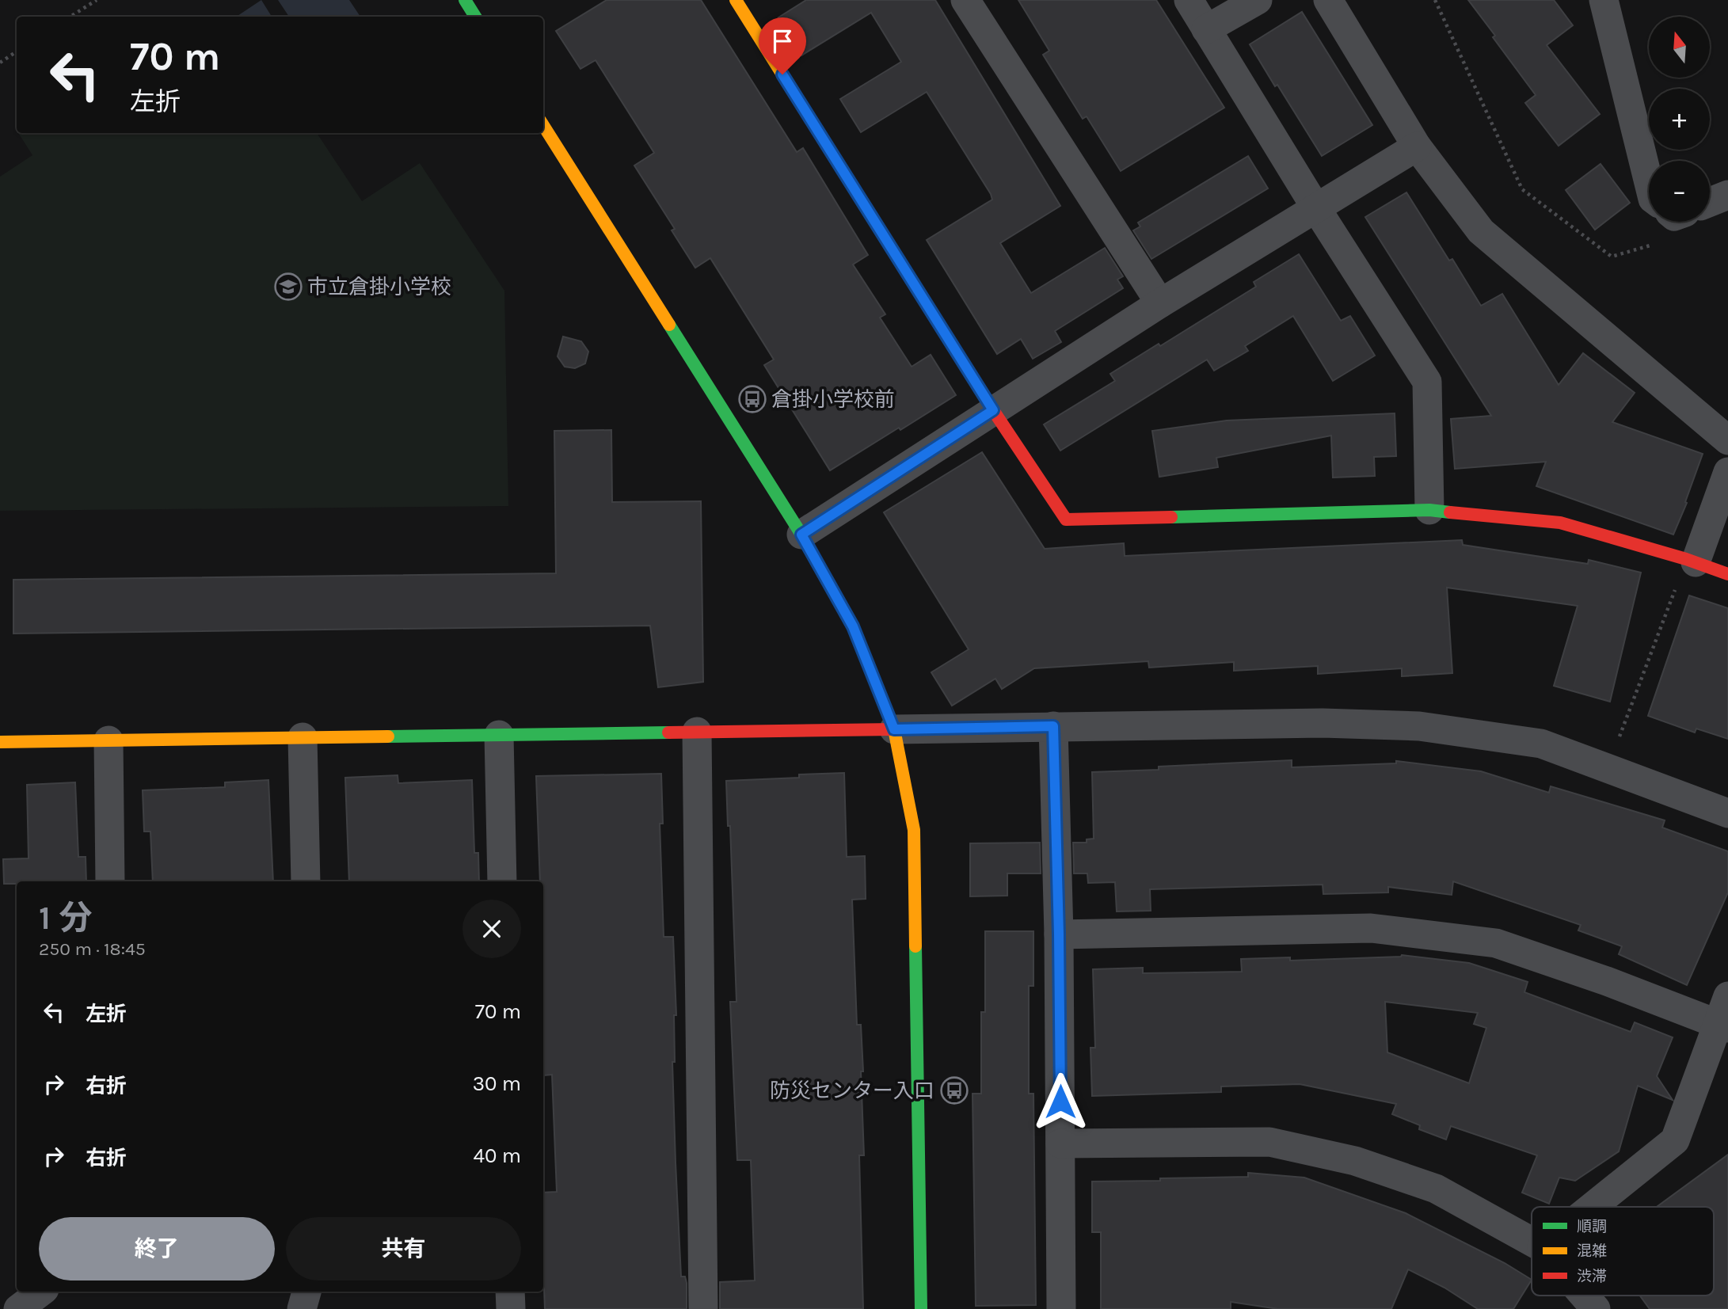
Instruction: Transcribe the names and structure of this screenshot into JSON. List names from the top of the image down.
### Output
{
  "places": {
    "school or university": ["市立倉掛小学校"],
    "bus stop": ["倉掛小学校前", "防災センター入口"]
  },
  "legend": ["順調", "混雑", "渋滞"],
  "north": "top",
  "page": {
    "map_buttons": ["+", "−"],
    "turn": ["70 m", "左折"],
    "heading": ["1 分", "250 m · 18:45"],
    "list": [
      {
        "name": "左折",
        "value": "70 m"
      },
      {
        "name": "右折",
        "value": "30 m"
      },
      {
        "name": "右折",
        "value": "40 m"
      }
    ],
    "buttons": ["終了", "共有"]
  }
}
